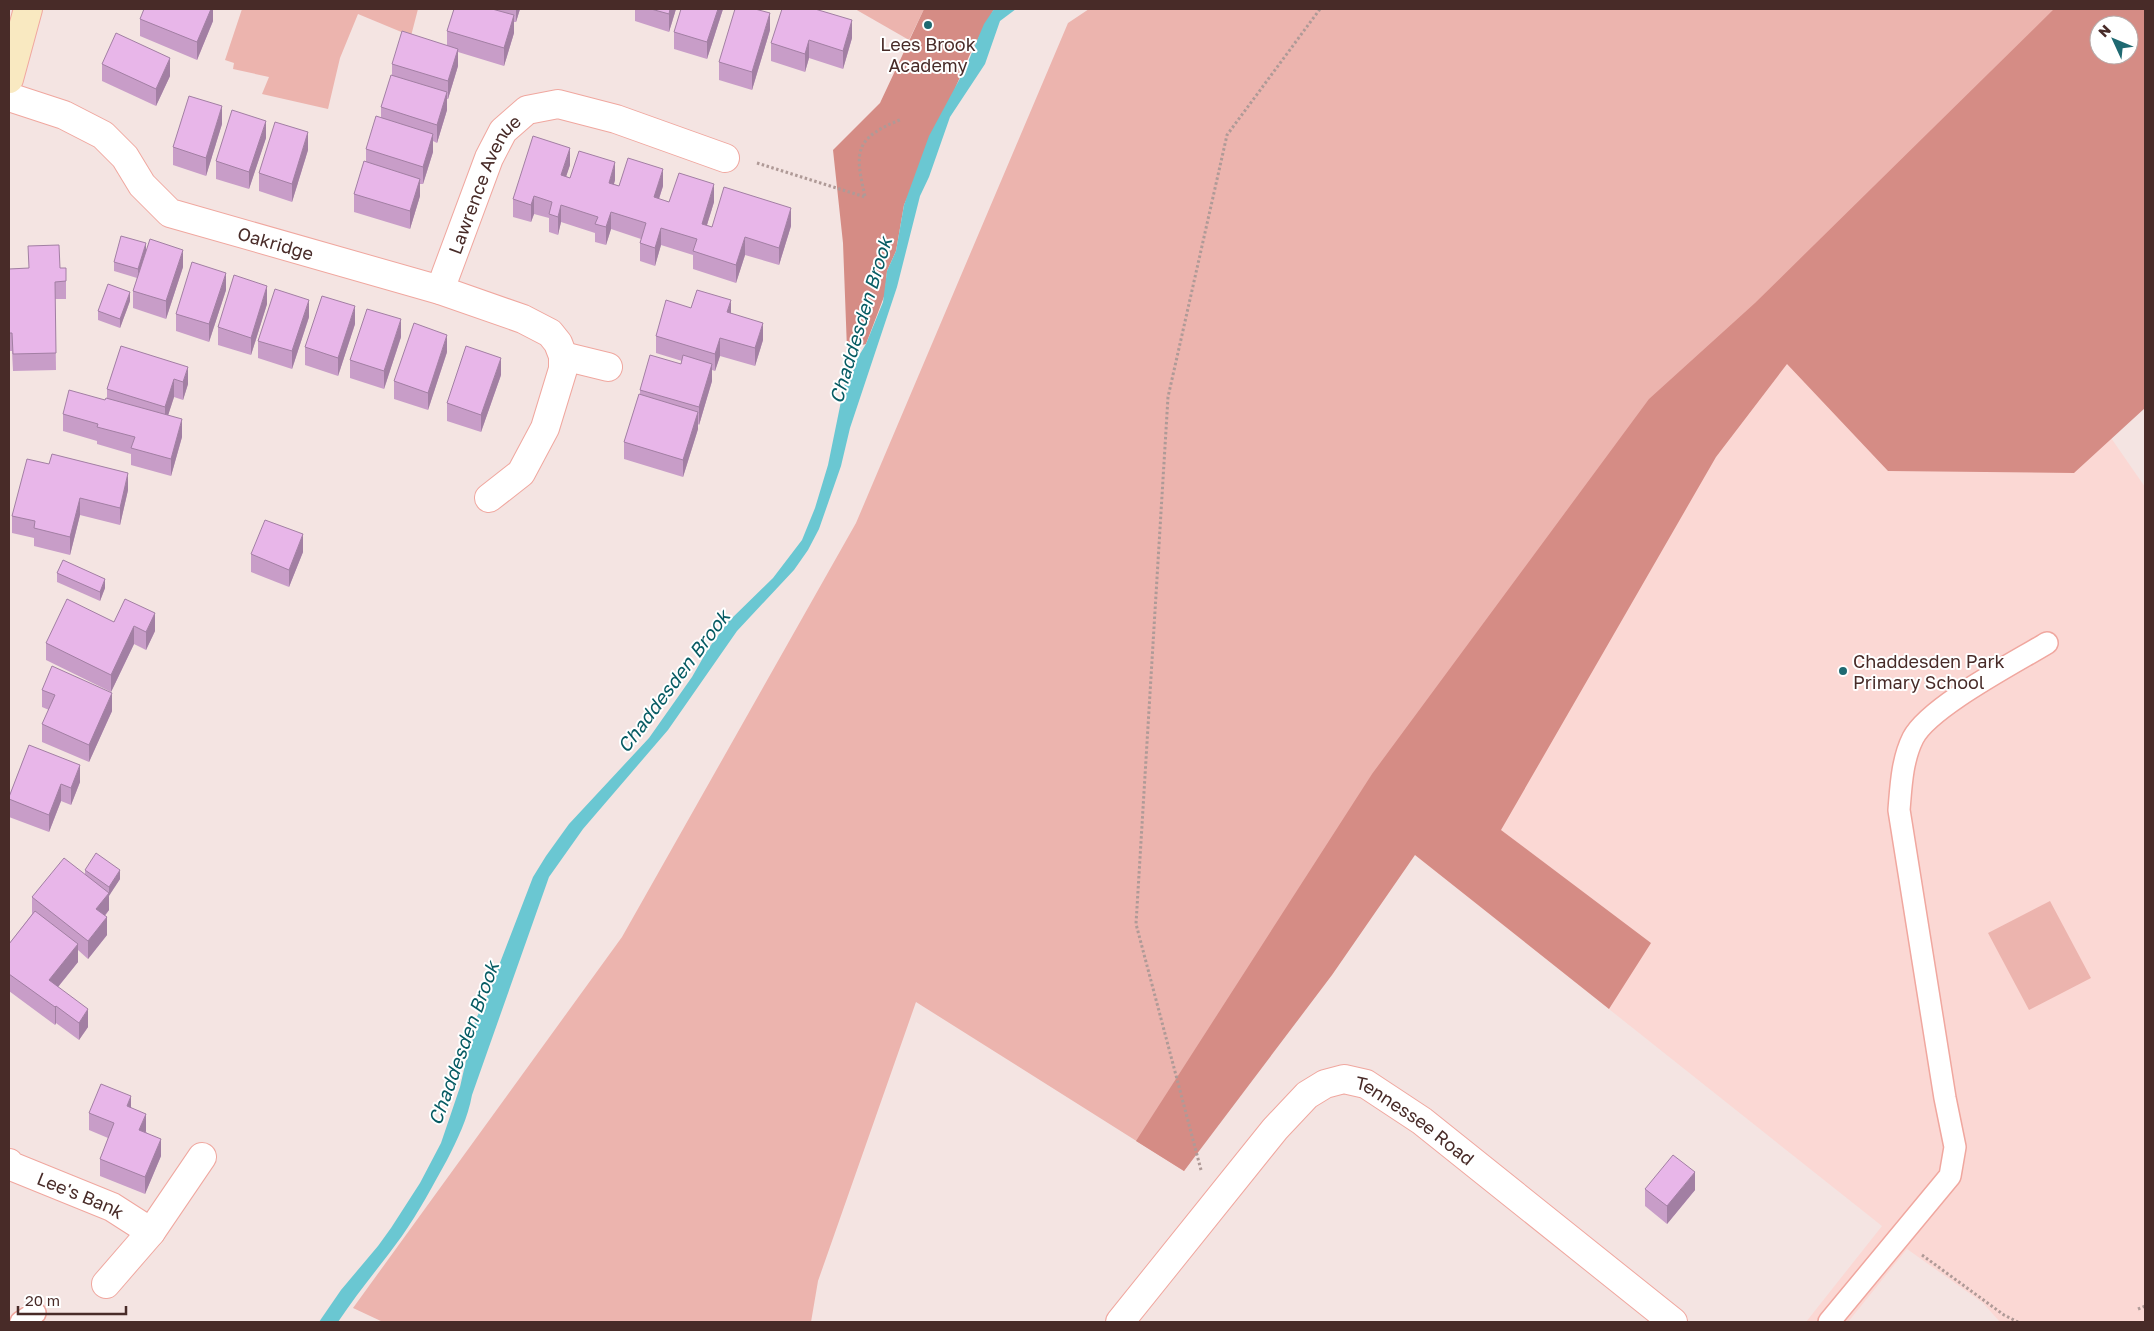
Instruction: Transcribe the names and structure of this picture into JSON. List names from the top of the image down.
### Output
{
  "streets": {
    "street": [
      "Lawrence Avenue",
      "Oakridge",
      "Tennessee Road",
      "Lee's Bank"
    ]
  },
  "crossings": [
    ["Lawrence Avenue", "Oakridge"]
  ],
  "water": ["Chaddesden Brook"],
  "places": ["Lees Brook Academy", "Chaddesden Park Primary School"],
  "scale_bar": "20 m",
  "north": "top left"
}
